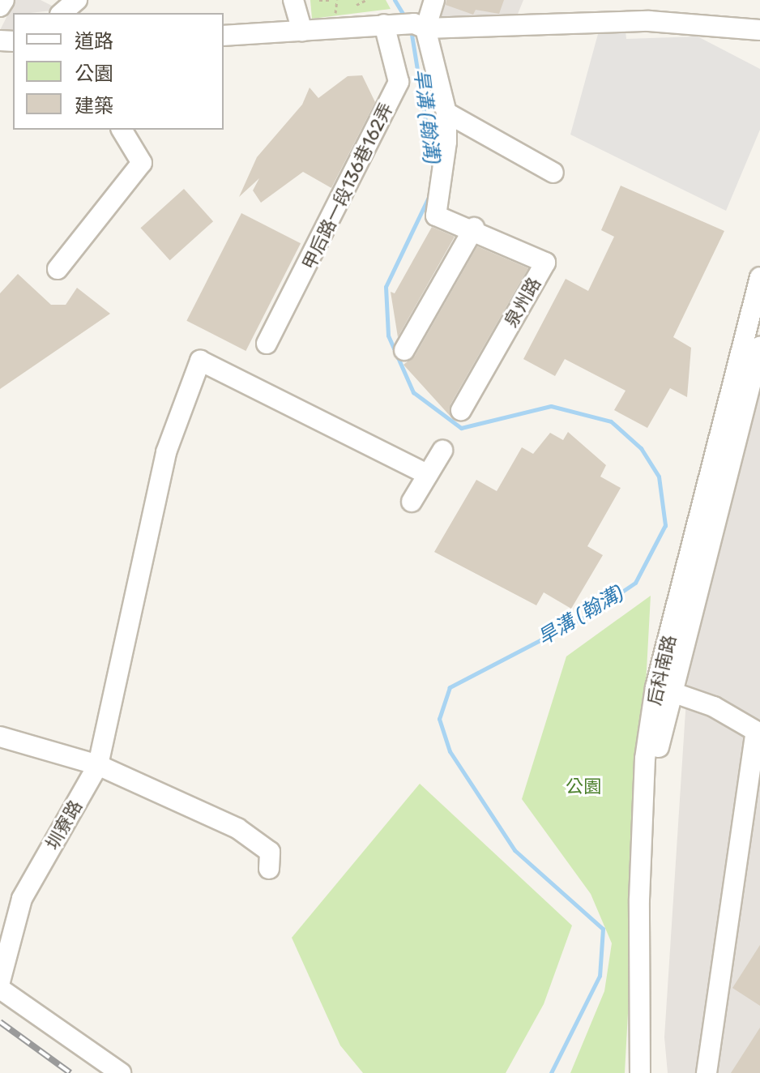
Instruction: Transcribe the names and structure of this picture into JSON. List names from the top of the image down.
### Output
{
  "streets": {
    "street": [
      "甲后路一段136巷162弄",
      "泉州路",
      "后科南路",
      "圳寮路"
    ]
  },
  "crossings": [
    ["甲后路一段136巷162弄", "泉州路"]
  ],
  "water": ["旱溝 (翰溝)"],
  "parks": ["公園"],
  "legend": ["道路", "公園", "建築"]
}
